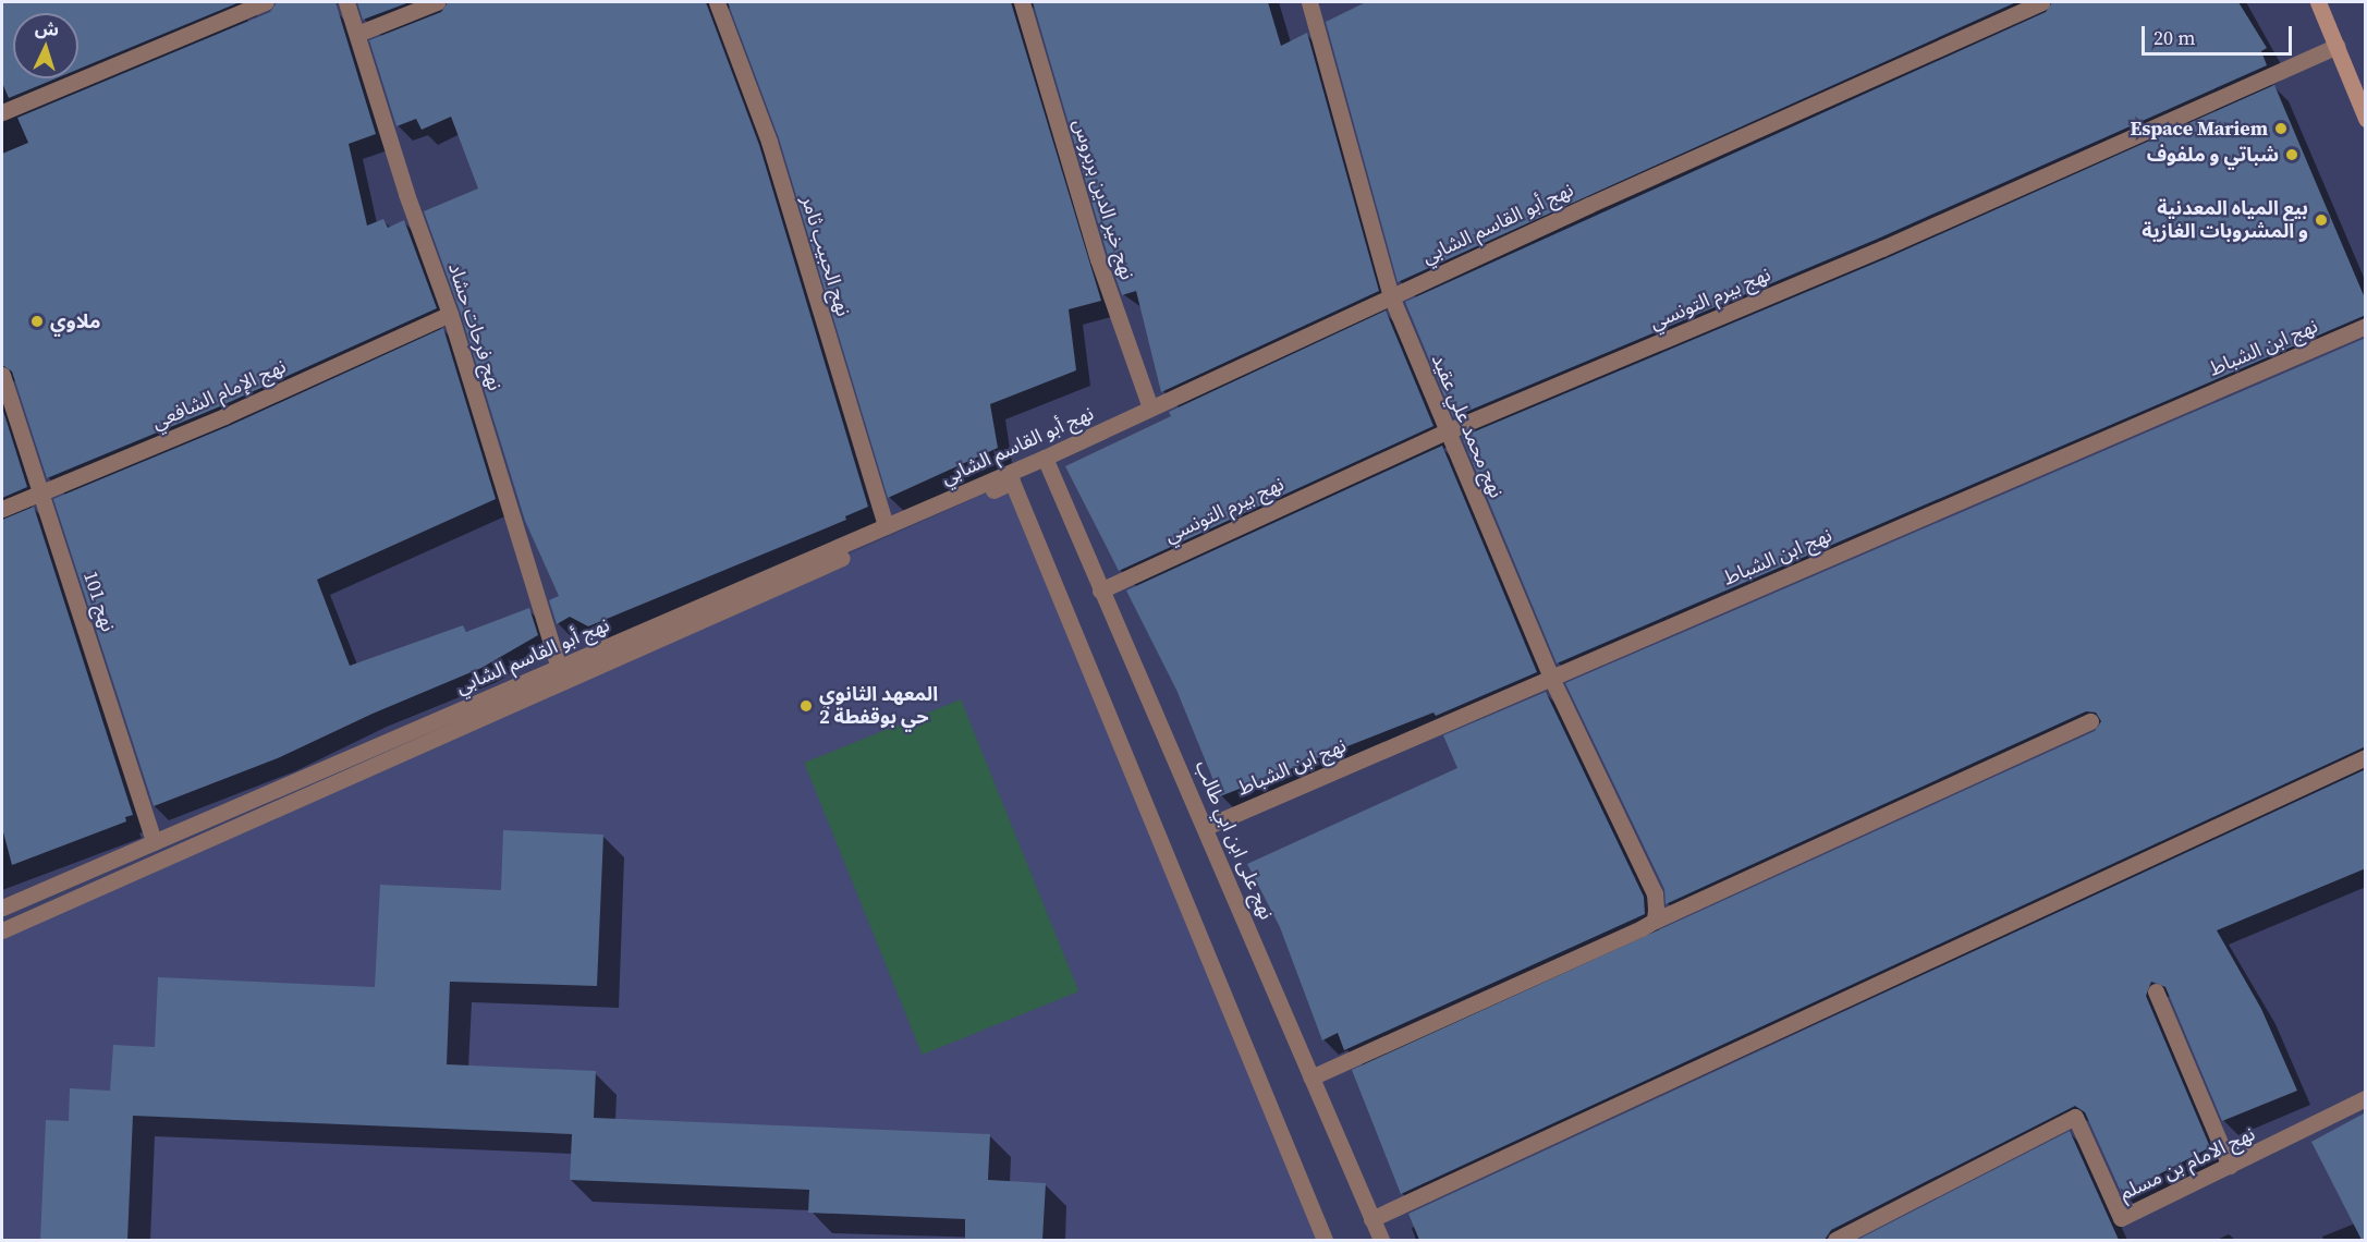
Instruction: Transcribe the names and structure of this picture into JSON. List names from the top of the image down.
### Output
{
  "streets": {
    "street": [
      "نهج خير الدين بربروس",
      "نهج أبو القاسم الشابي",
      "نهج الحبيب ثامر",
      "نهج بيرم التونسي",
      "نهج فرحات حشاد",
      "نهج ابن الشباط",
      "نهج الإمام الشافعي",
      "نهج محمد علي عقيد",
      "نهج 101",
      "نهج على ابن ابي طالب",
      "نهج الامام بن مسلم"
    ]
  },
  "crossings": [
    ["نهج خير الدين بربروس", "نهج أبو القاسم الشابي"],
    ["نهج أبو القاسم الشابي", "نهج الحبيب ثامر"],
    ["نهج أبو القاسم الشابي", "نهج فرحات حشاد"],
    ["نهج أبو القاسم الشابي", "نهج محمد علي عقيد"],
    ["نهج أبو القاسم الشابي", "نهج 101"],
    ["نهج أبو القاسم الشابي", "نهج على ابن ابي طالب"],
    ["نهج بيرم التونسي", "نهج محمد علي عقيد"],
    ["نهج بيرم التونسي", "نهج على ابن ابي طالب"],
    ["نهج فرحات حشاد", "نهج الإمام الشافعي"],
    ["نهج ابن الشباط", "نهج محمد علي عقيد"],
    ["نهج ابن الشباط", "نهج على ابن ابي طالب"],
    ["نهج الإمام الشافعي", "نهج 101"]
  ],
  "places": [
    "Espace Mariem",
    "شباتي و ملفوف",
    "بيع المياه المعدنية و المشروبات الغازية",
    "ملاوي",
    "المعهد الثانوي حي بوقفطة 2"
  ],
  "scale_bar": "20 m",
  "north": "top"
}
